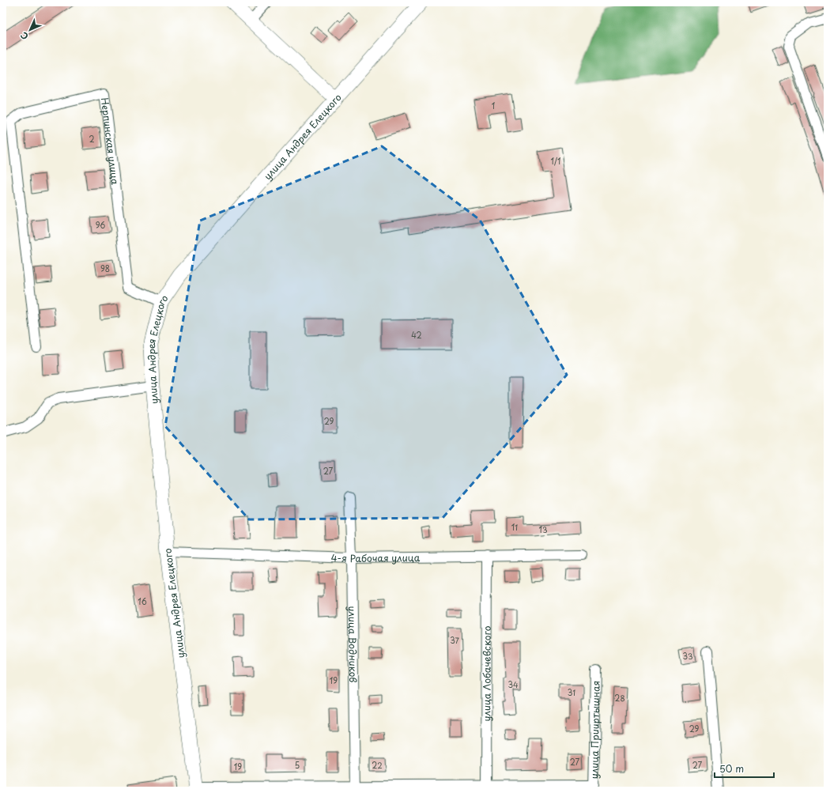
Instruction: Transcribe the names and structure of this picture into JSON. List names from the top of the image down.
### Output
{
  "streets": {
    "main road": ["улица Андрея Елецкого"],
    "street": [
      "Нерпинская улица",
      "4-я Рабочая улица",
      "улица Водников",
      "улица Лобачевского",
      "улица Прииртышная"
    ]
  },
  "crossings": [
    ["улица Андрея Елецкого", "Нерпинская улица"],
    ["улица Андрея Елецкого", "4-я Рабочая улица"],
    ["4-я Рабочая улица", "улица Водников"],
    ["4-я Рабочая улица", "улица Лобачевского"]
  ],
  "house_numbers": [
    "1",
    "2",
    "1/1",
    "96",
    "98",
    "42",
    "29",
    "27",
    "11",
    "13",
    "16",
    "37",
    "33",
    "19",
    "34",
    "31",
    "28",
    "29",
    "27",
    "5",
    "22",
    "27",
    "19"
  ],
  "scale_bar": "50 m",
  "north": "bottom left"
}
